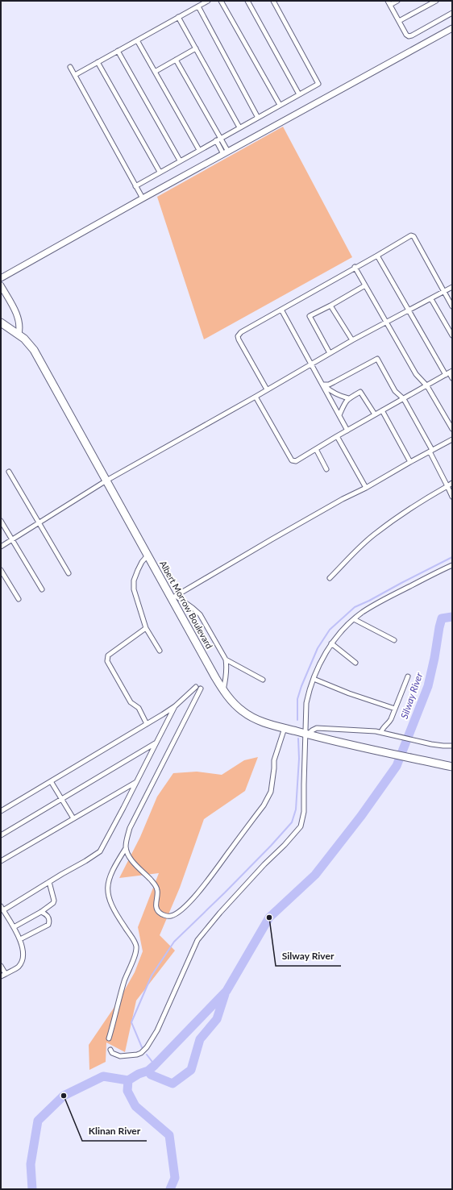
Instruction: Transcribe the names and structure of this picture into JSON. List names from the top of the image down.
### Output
{
  "streets": {
    "highway": ["Albert Morrow Boulevard"]
  },
  "water": ["Silway River"],
  "places": ["Silway River", "Klinan River"]
}
